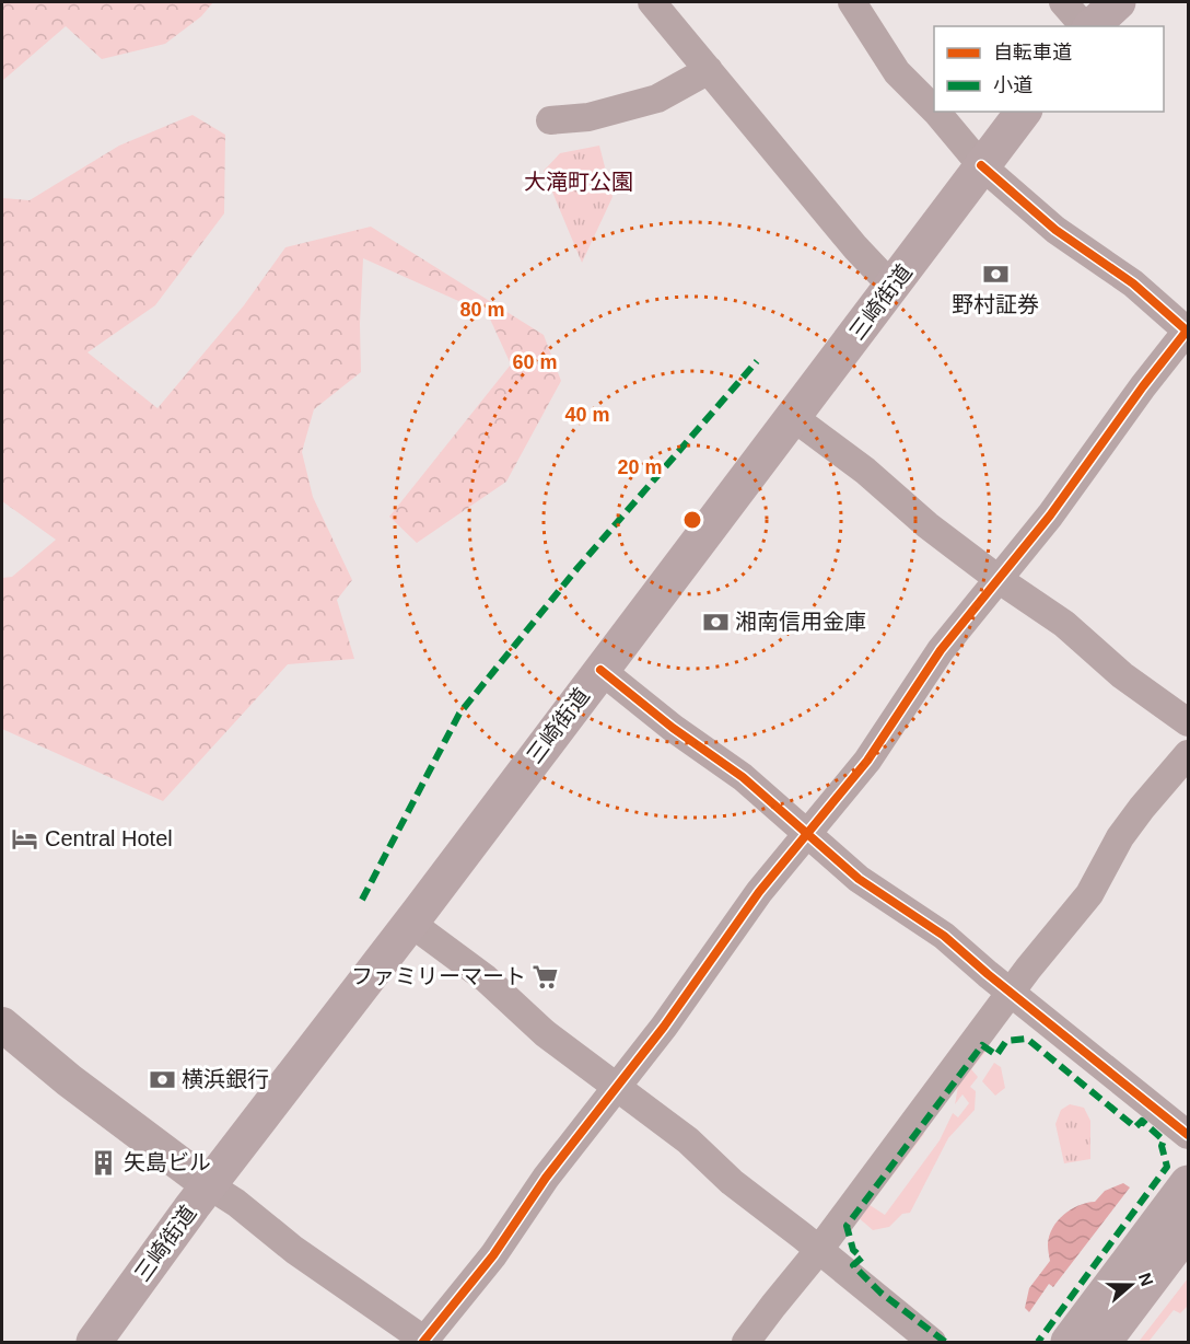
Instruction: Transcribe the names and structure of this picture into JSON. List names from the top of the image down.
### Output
{
  "streets": {
    "main road": ["三崎街道"]
  },
  "parks": ["大滝町公園"],
  "places": {
    "bank": ["野村証券", "湘南信用金庫", "横浜銀行"],
    "hotel": ["Central Hotel"],
    "supermarket": ["ファミリーマート"],
    "building": ["矢島ビル"]
  },
  "legend": ["自転車道", "小道"],
  "north": "right",
  "rings": [
    "80 m",
    "60 m",
    "40 m",
    "20 m"
  ]
}
